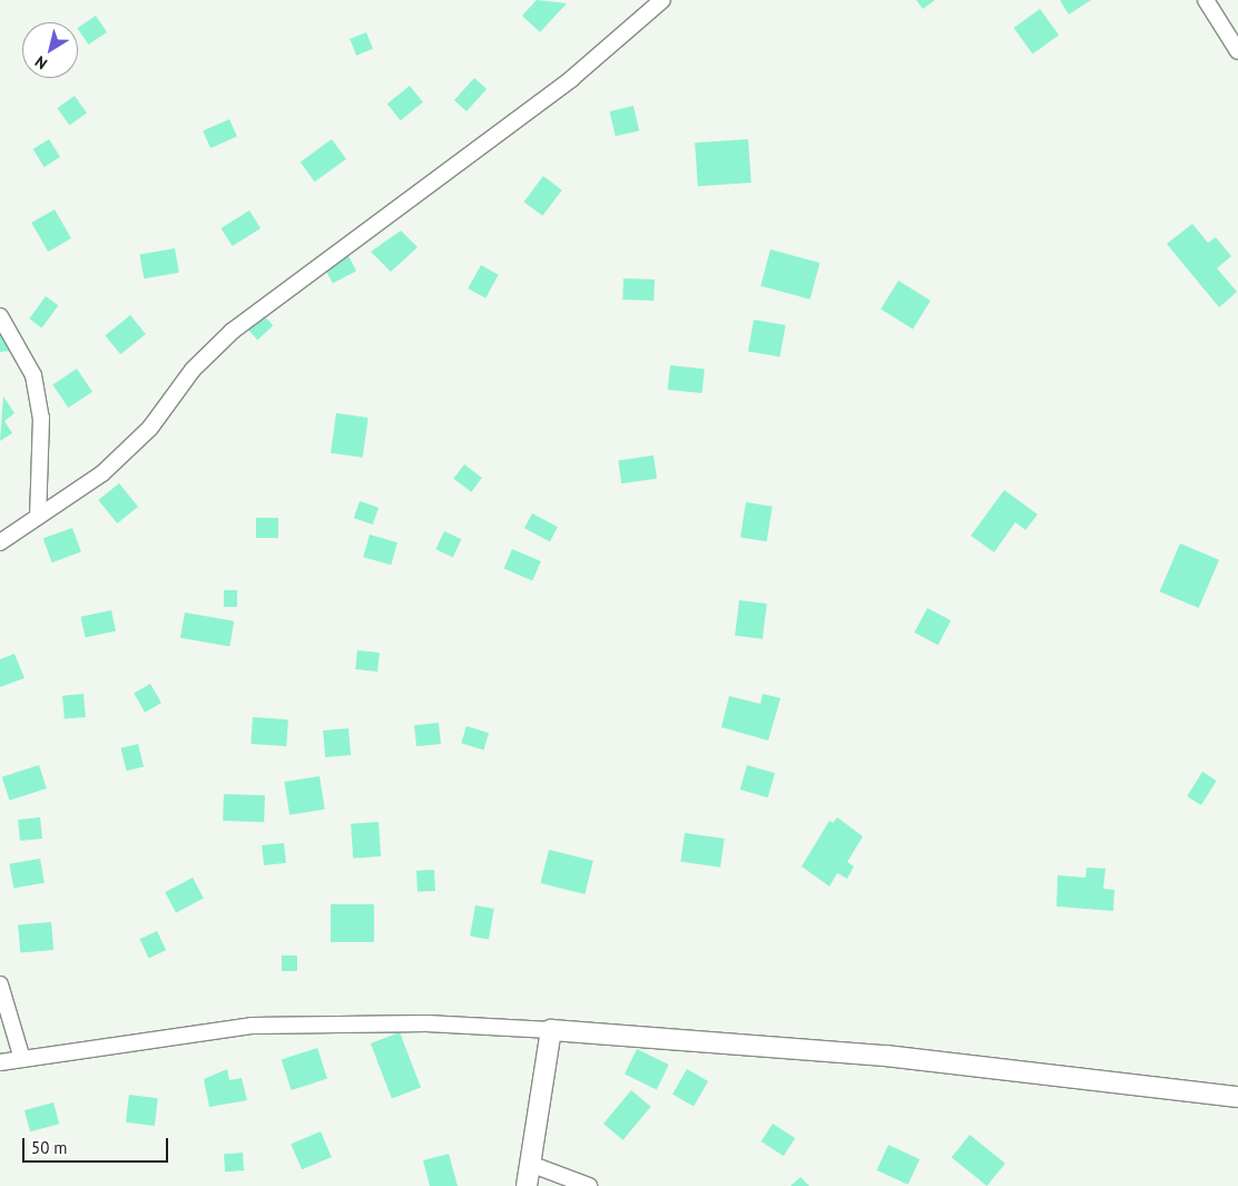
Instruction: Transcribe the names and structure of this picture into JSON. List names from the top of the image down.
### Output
{
  "scale_bar": "50 m",
  "north": "bottom left"
}
